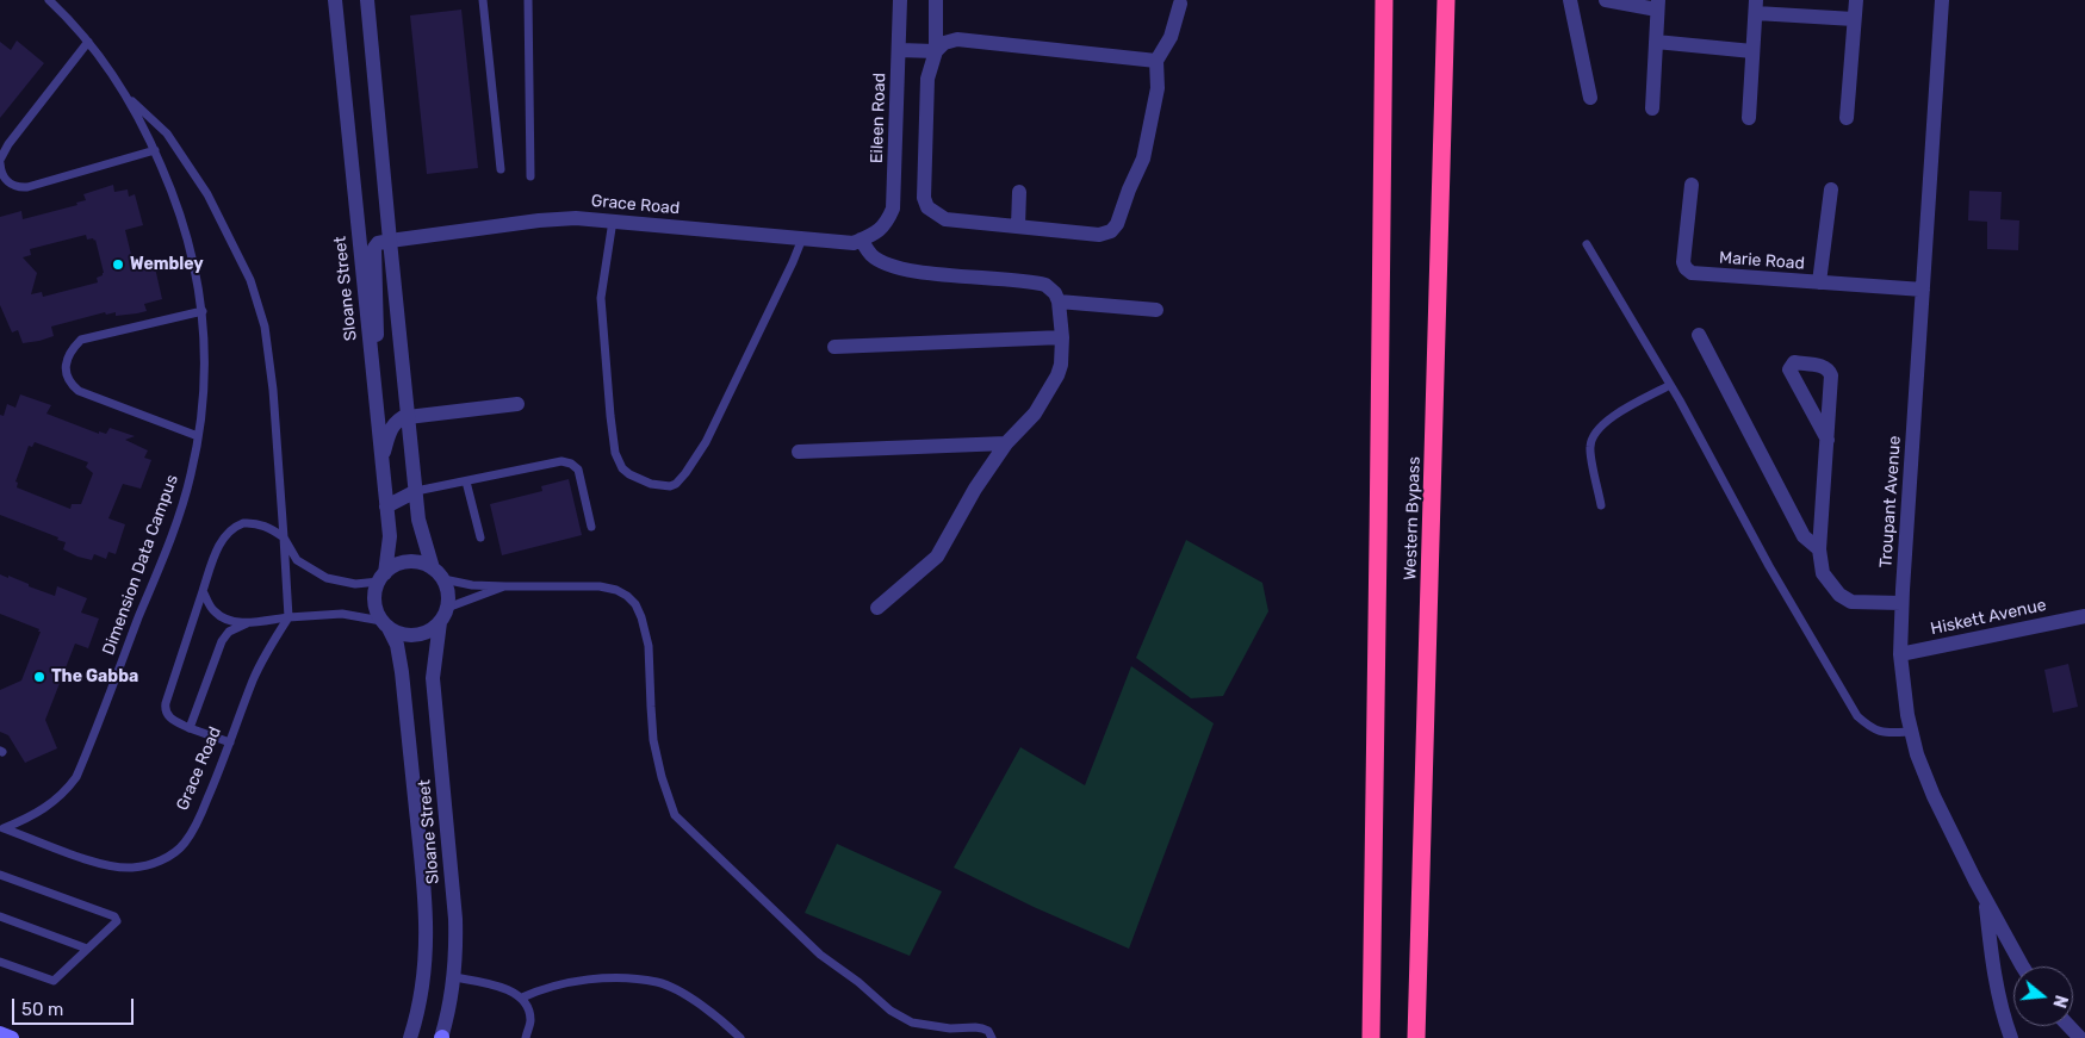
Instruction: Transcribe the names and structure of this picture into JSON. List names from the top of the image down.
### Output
{
  "streets": {
    "highway": ["Western Bypass"],
    "street": [
      "Eileen Road",
      "Grace Road",
      "Marie Road",
      "Sloane Street",
      "Troupant Avenue",
      "Hiskett Avenue"
    ],
    "lane": ["Dimension Data Campus"]
  },
  "crossings": [
    ["Eileen Road", "Grace Road"],
    ["Grace Road", "Dimension Data Campus"],
    ["Marie Road", "Troupant Avenue"],
    ["Sloane Street", "Dimension Data Campus"],
    ["Troupant Avenue", "Hiskett Avenue"]
  ],
  "places": ["Wembley", "The Gabba"],
  "scale_bar": "50 m",
  "north": "right"
}
